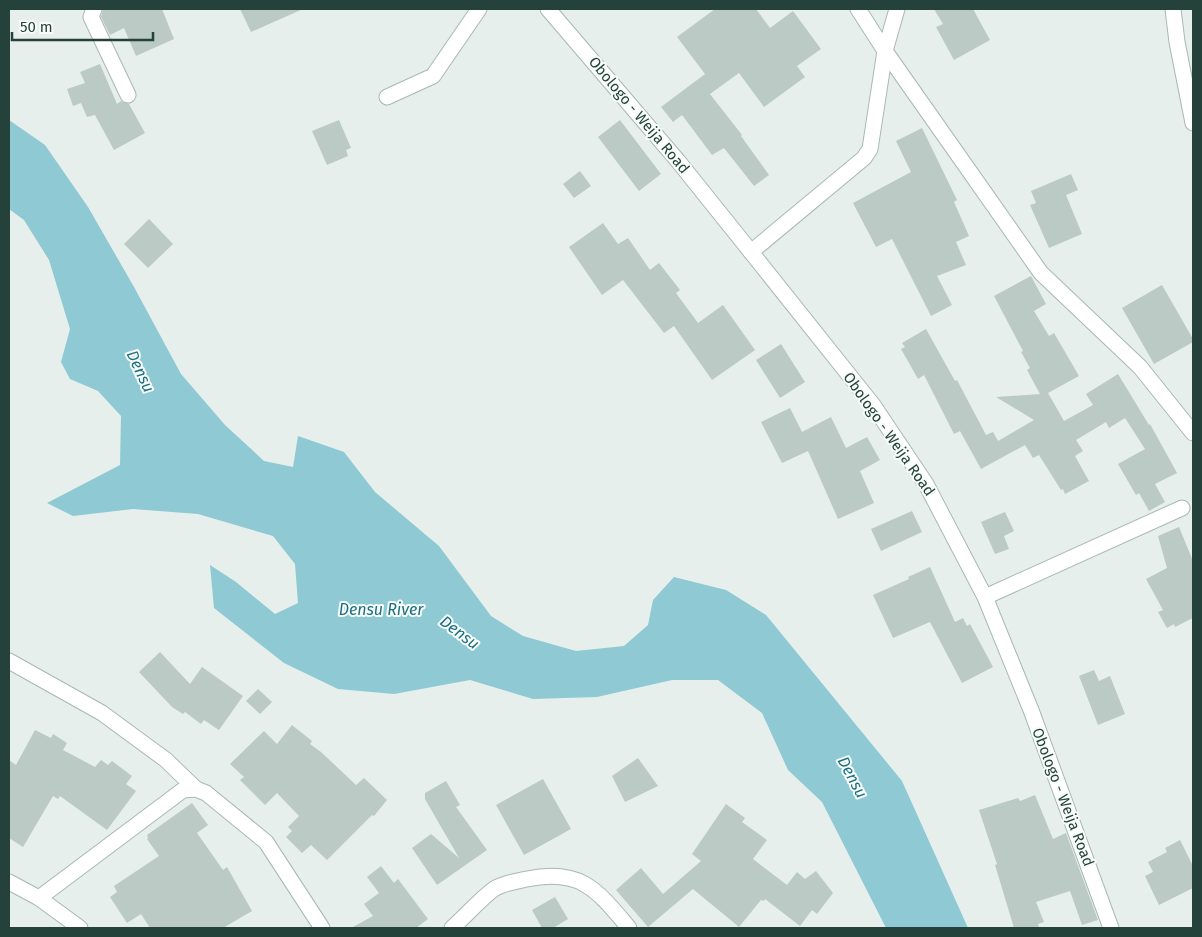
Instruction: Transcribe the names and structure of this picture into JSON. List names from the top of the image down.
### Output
{
  "streets": {
    "street": ["Obologo - Weija Road"]
  },
  "water": ["Densu", "Densu River"],
  "scale_bar": "50 m"
}
